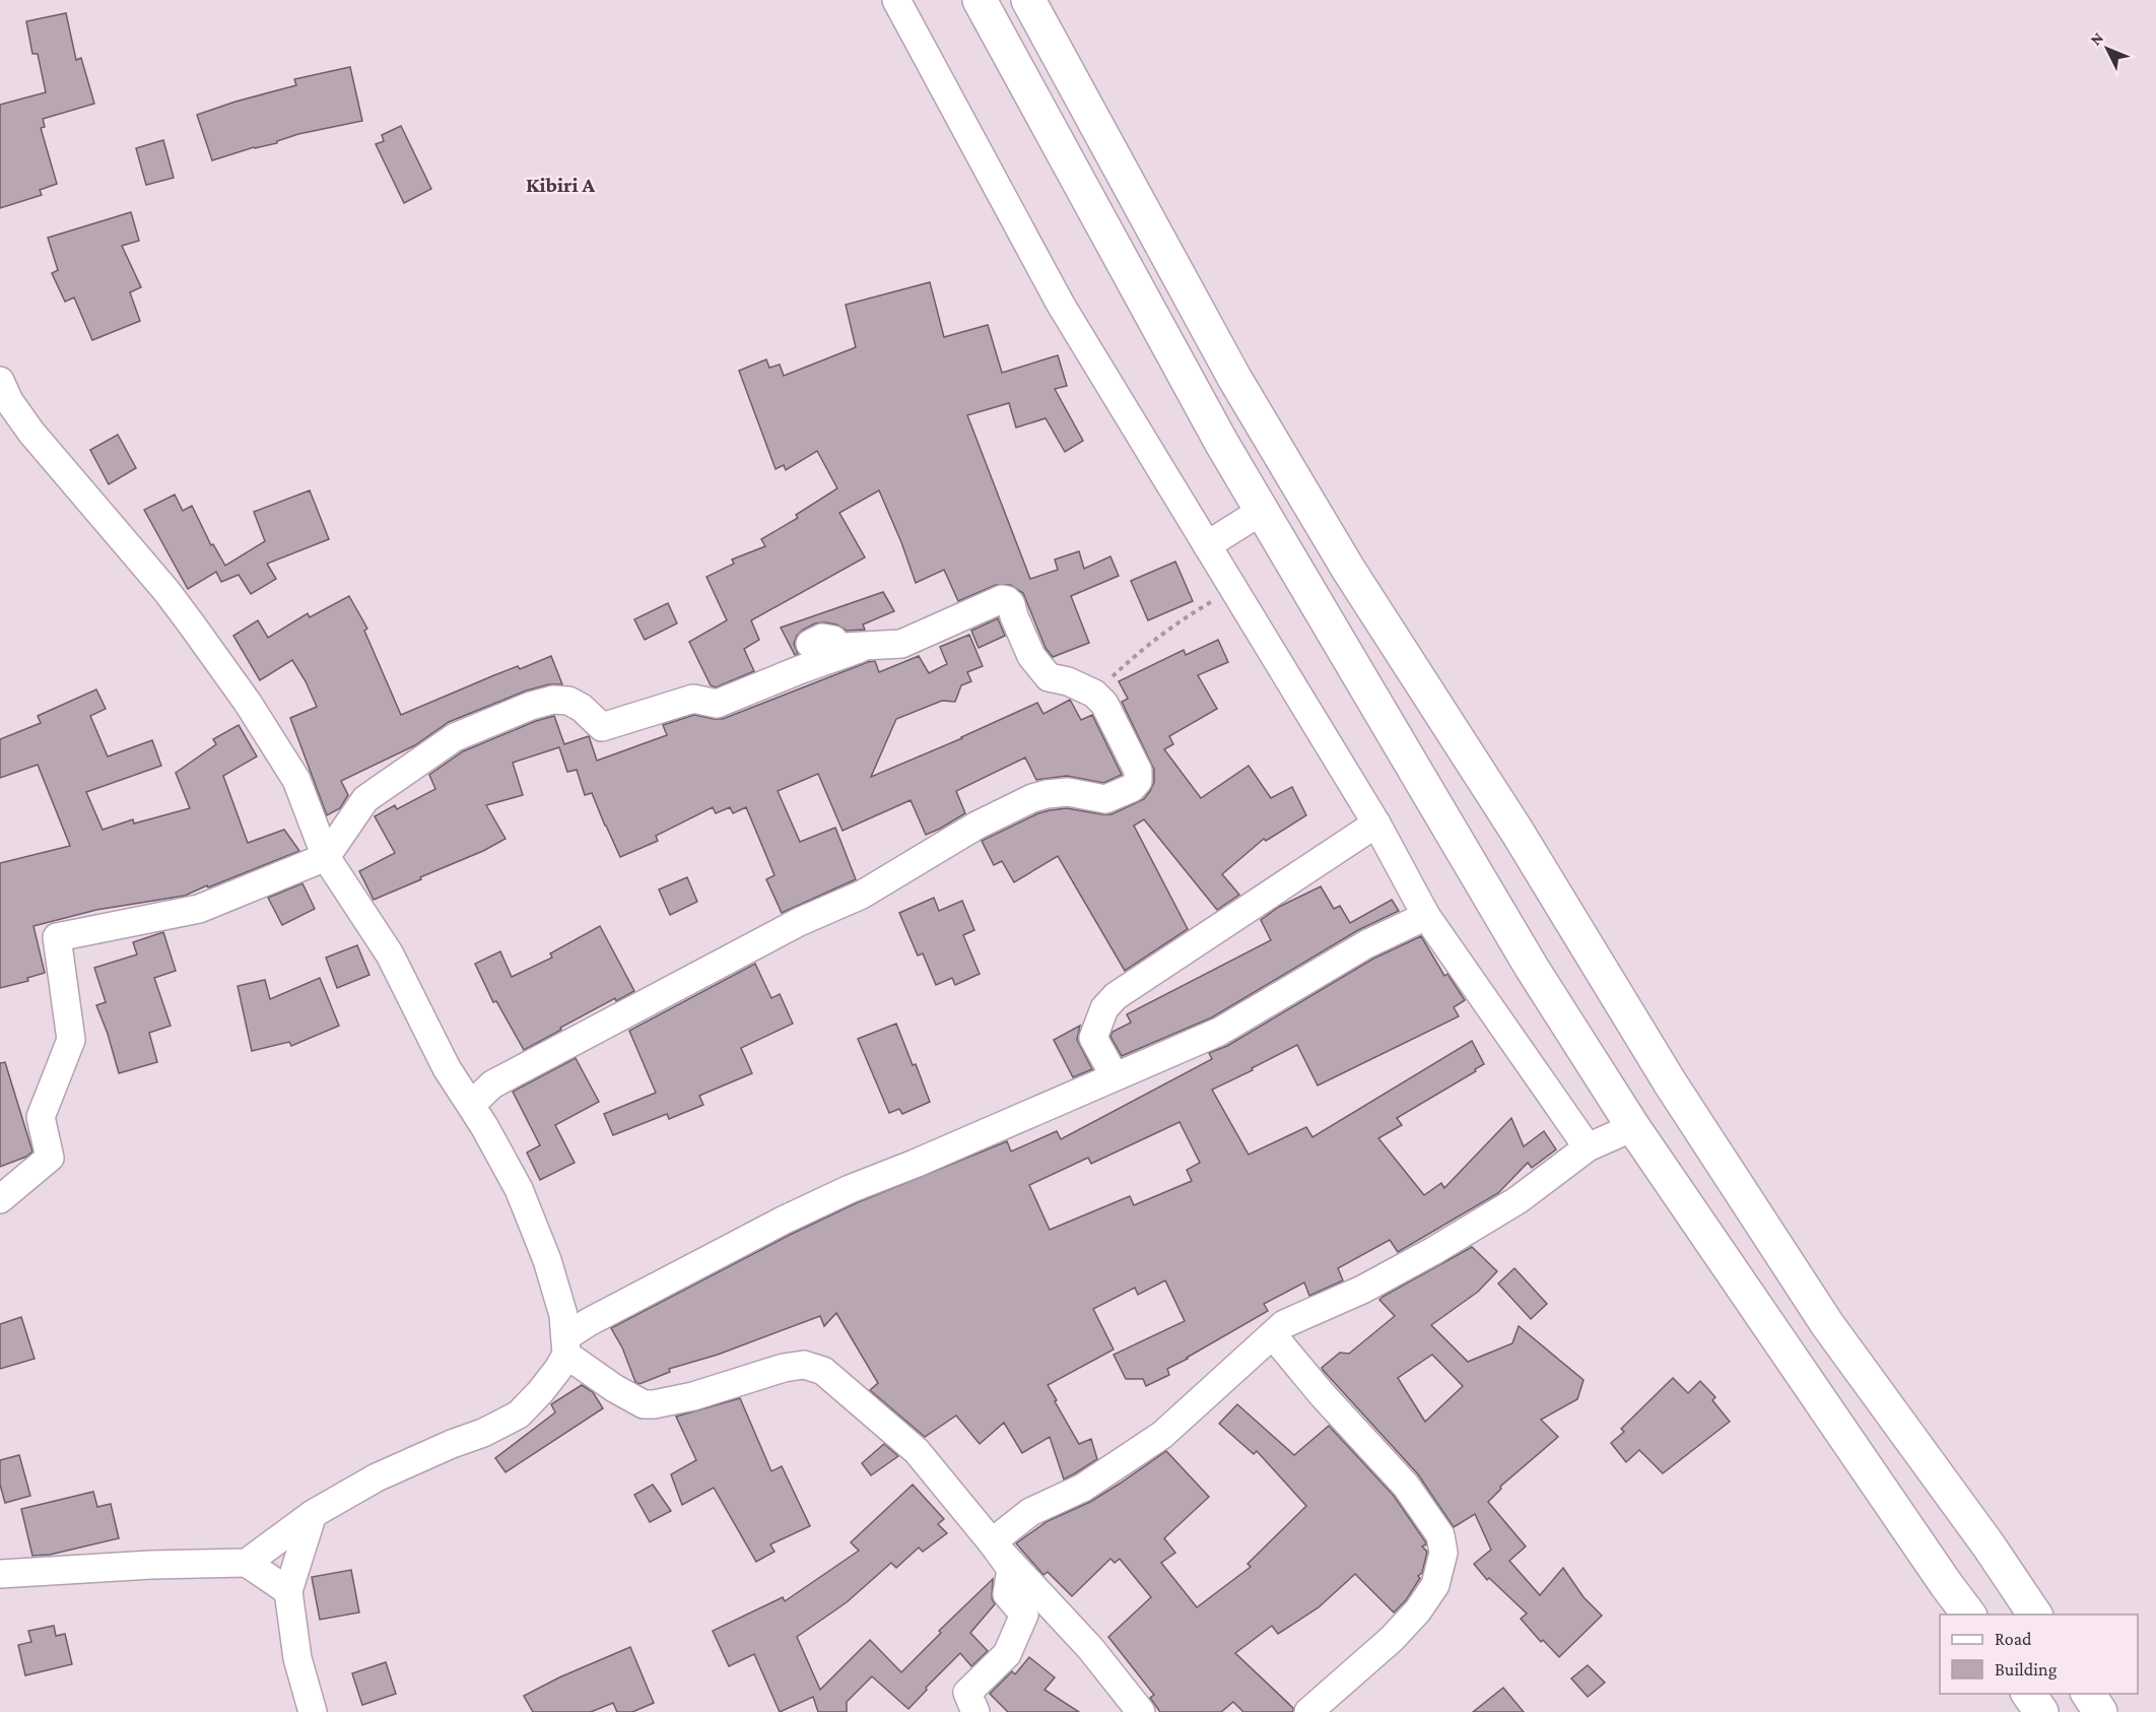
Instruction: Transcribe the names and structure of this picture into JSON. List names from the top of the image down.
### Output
{
  "districts": ["Kibiri A"],
  "legend": ["Road", "Building"],
  "north": "top left"
}
